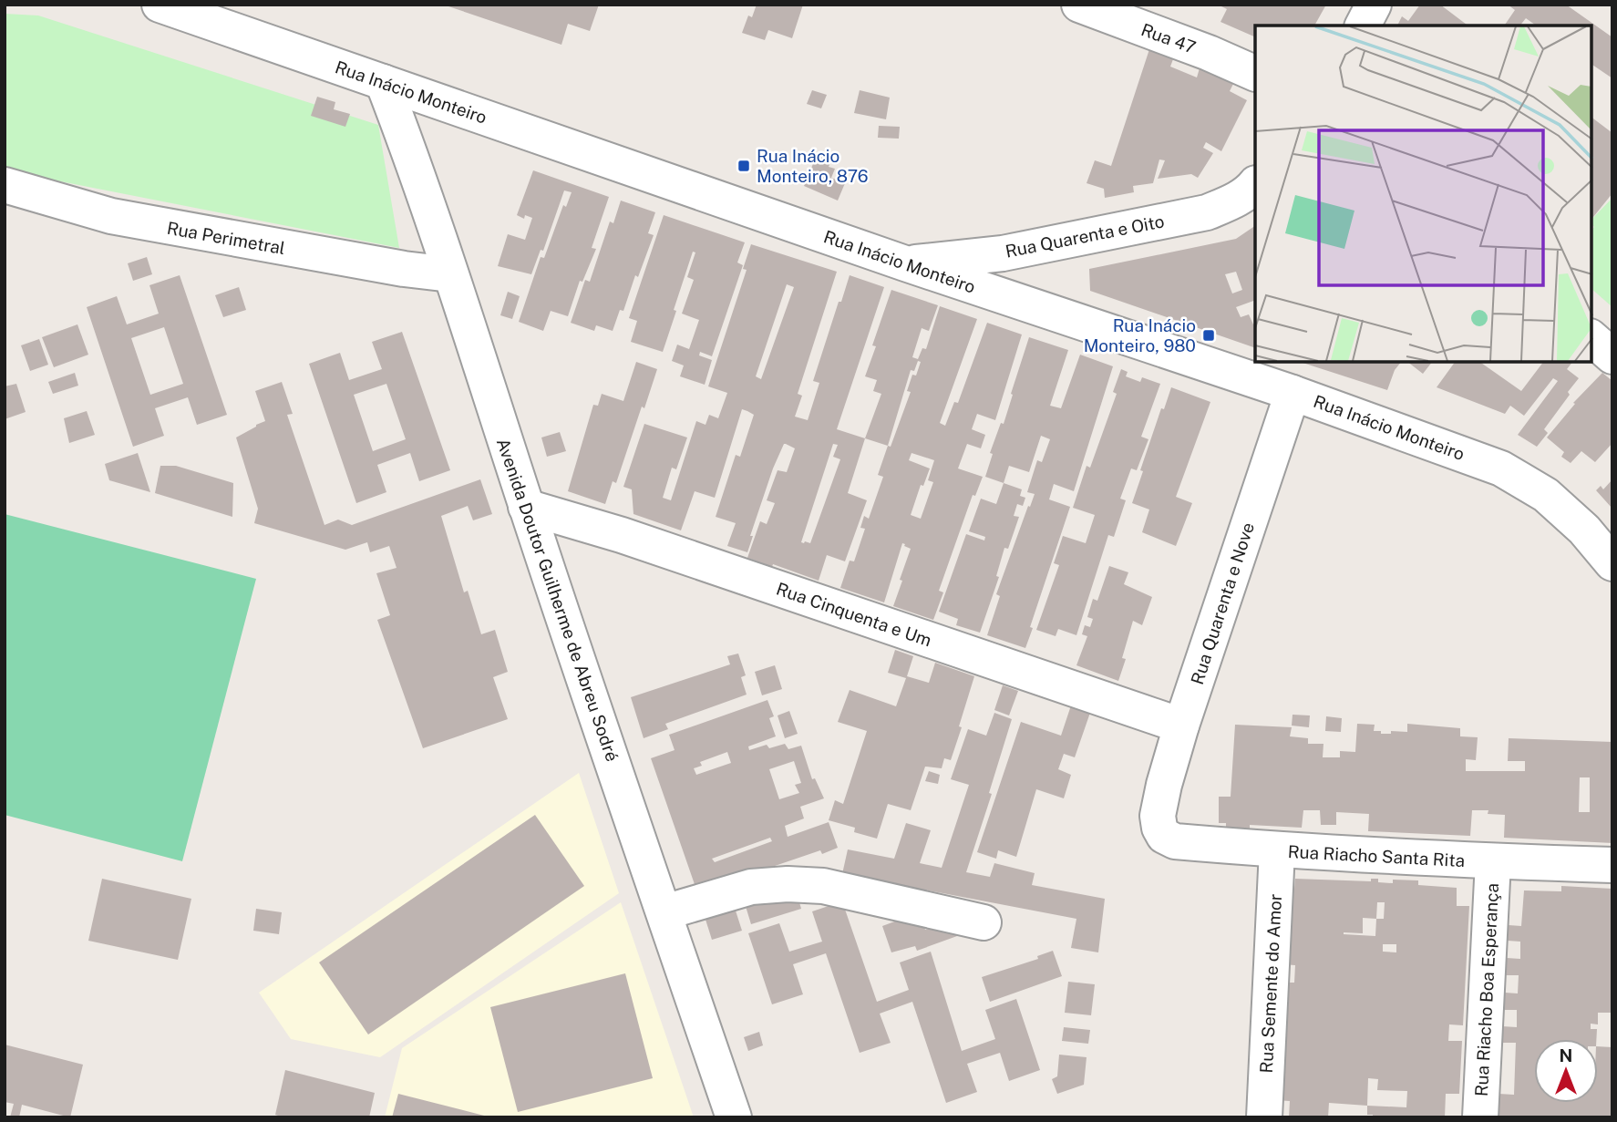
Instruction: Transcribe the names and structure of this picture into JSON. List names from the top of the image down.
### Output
{
  "streets": {
    "street": [
      "Rua 47",
      "Rua Inácio Monteiro",
      "Rua Quarenta e Oito",
      "Rua Perimetral",
      "Avenida Doutor Guilherme de Abreu Sodré",
      "Rua Quarenta e Nove",
      "Rua Cinquenta e Um",
      "Rua Riacho Santa Rita",
      "Rua Semente do Amor",
      "Rua Riacho Boa Esperança"
    ]
  },
  "crossings": [
    ["Rua Inácio Monteiro", "Rua Quarenta e Oito"],
    ["Rua Inácio Monteiro", "Avenida Doutor Guilherme de Abreu Sodré"],
    ["Rua Inácio Monteiro", "Rua Quarenta e Nove"],
    ["Rua Perimetral", "Avenida Doutor Guilherme de Abreu Sodré"],
    ["Avenida Doutor Guilherme de Abreu Sodré", "Rua Cinquenta e Um"],
    ["Rua Quarenta e Nove", "Rua Cinquenta e Um"],
    ["Rua Quarenta e Nove", "Rua Riacho Santa Rita"],
    ["Rua Riacho Santa Rita", "Rua Semente do Amor"],
    ["Rua Riacho Santa Rita", "Rua Riacho Boa Esperança"]
  ],
  "places": {
    "transit": ["Rua Inácio Monteiro, 876", "Rua Inácio Monteiro, 980"]
  },
  "north": "top"
}
